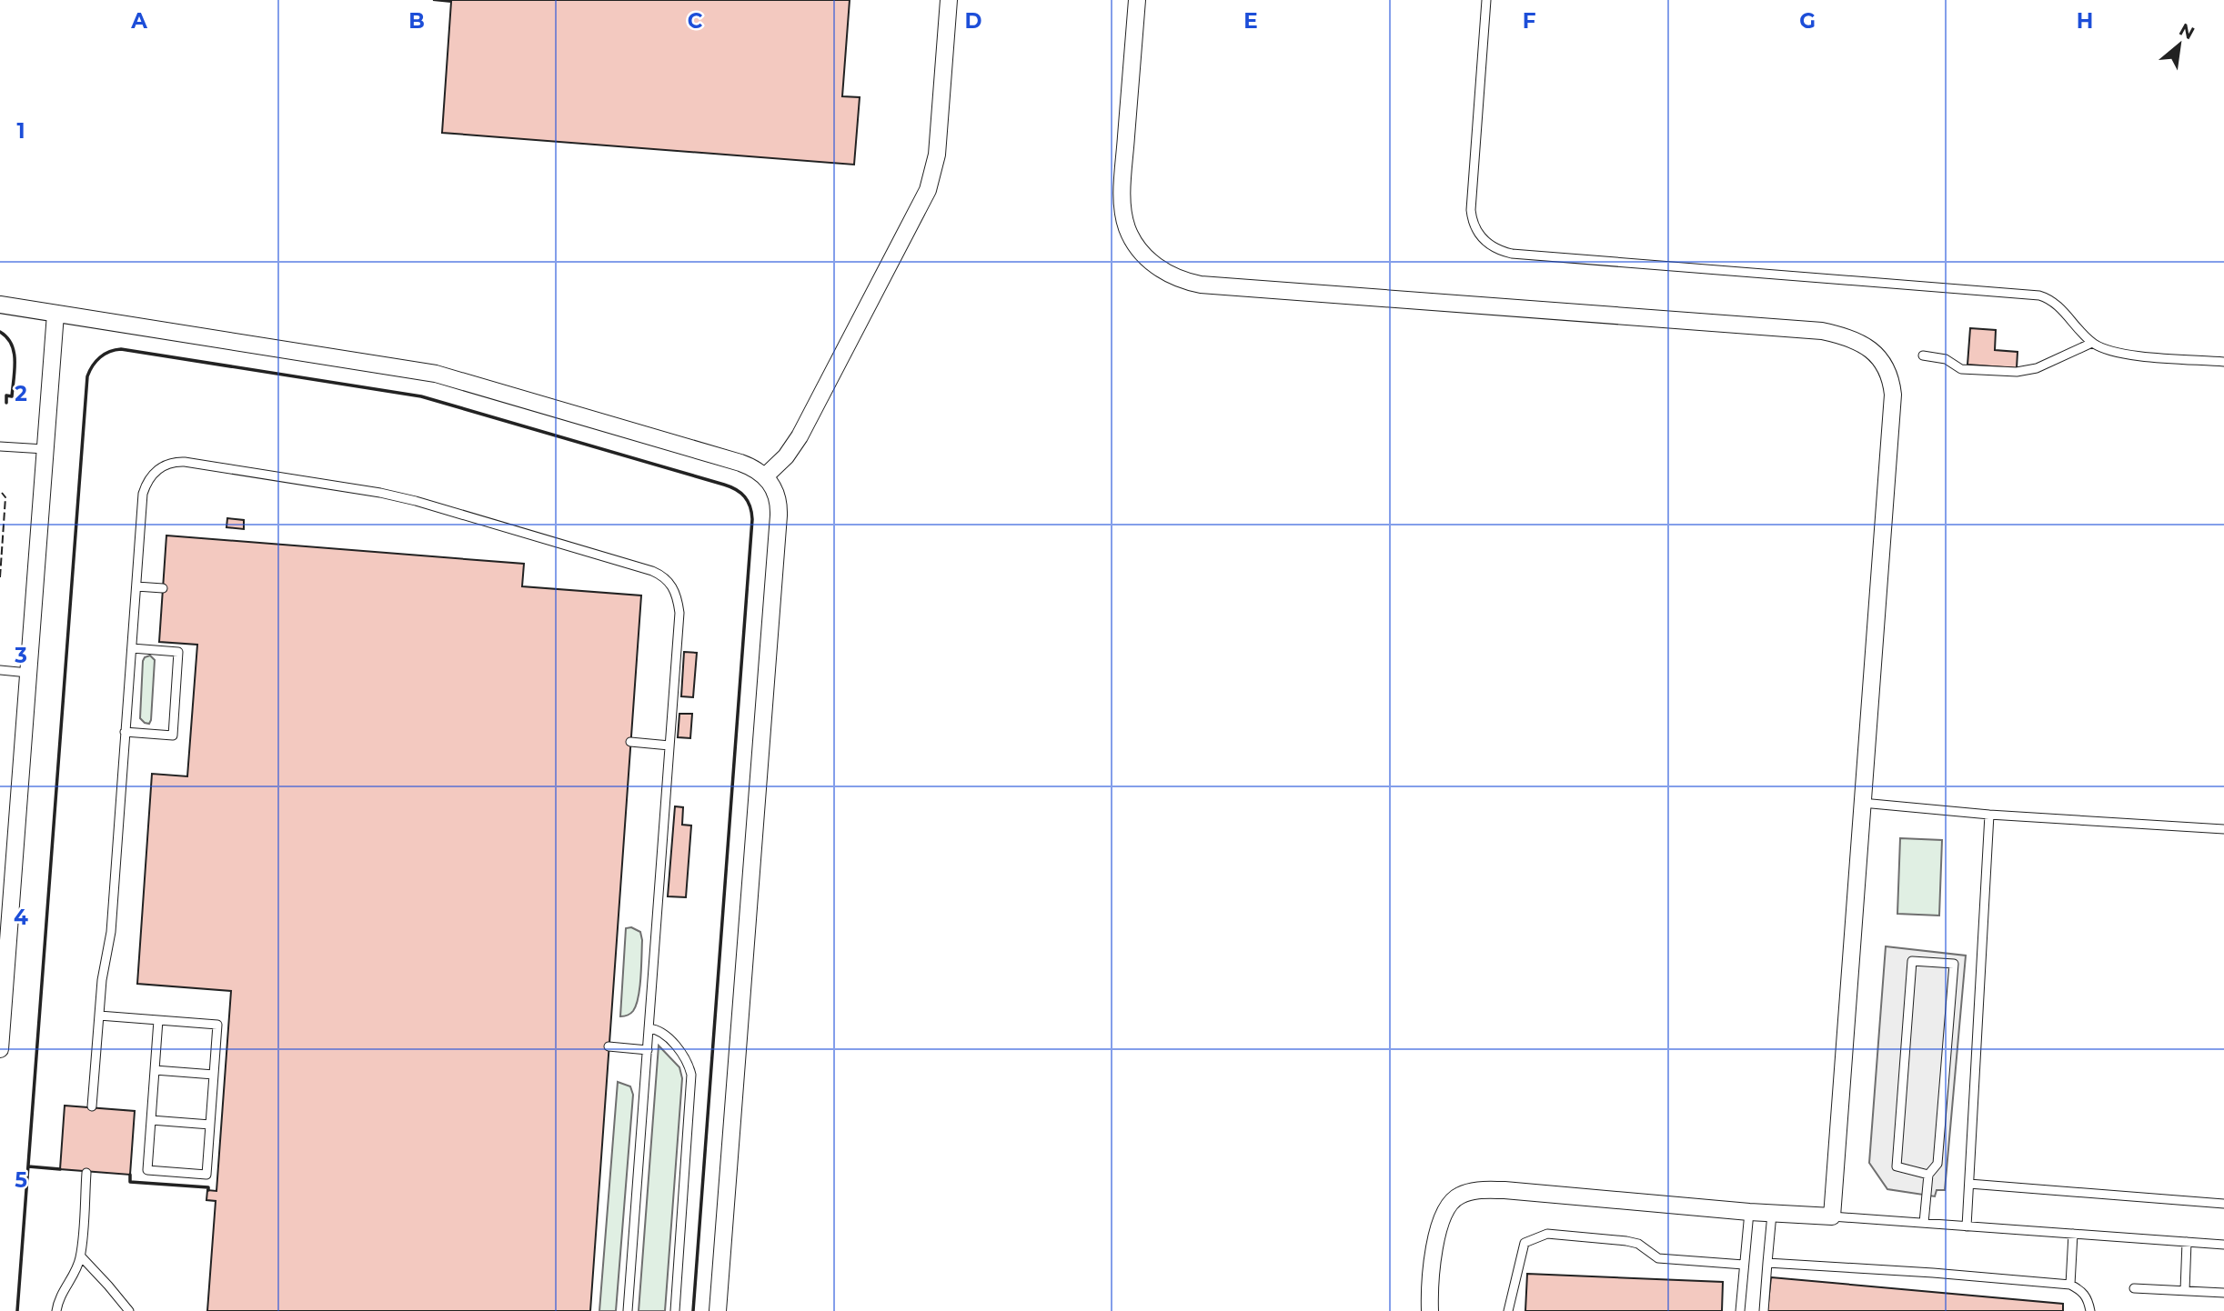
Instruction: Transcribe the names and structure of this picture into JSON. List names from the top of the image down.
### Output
{
  "north": "top right",
  "grid": {
    "columns": [
      "A",
      "B",
      "C",
      "D",
      "E",
      "F",
      "G",
      "H"
    ],
    "rows": [
      "1",
      "2",
      "3",
      "4",
      "5"
    ]
  }
}
